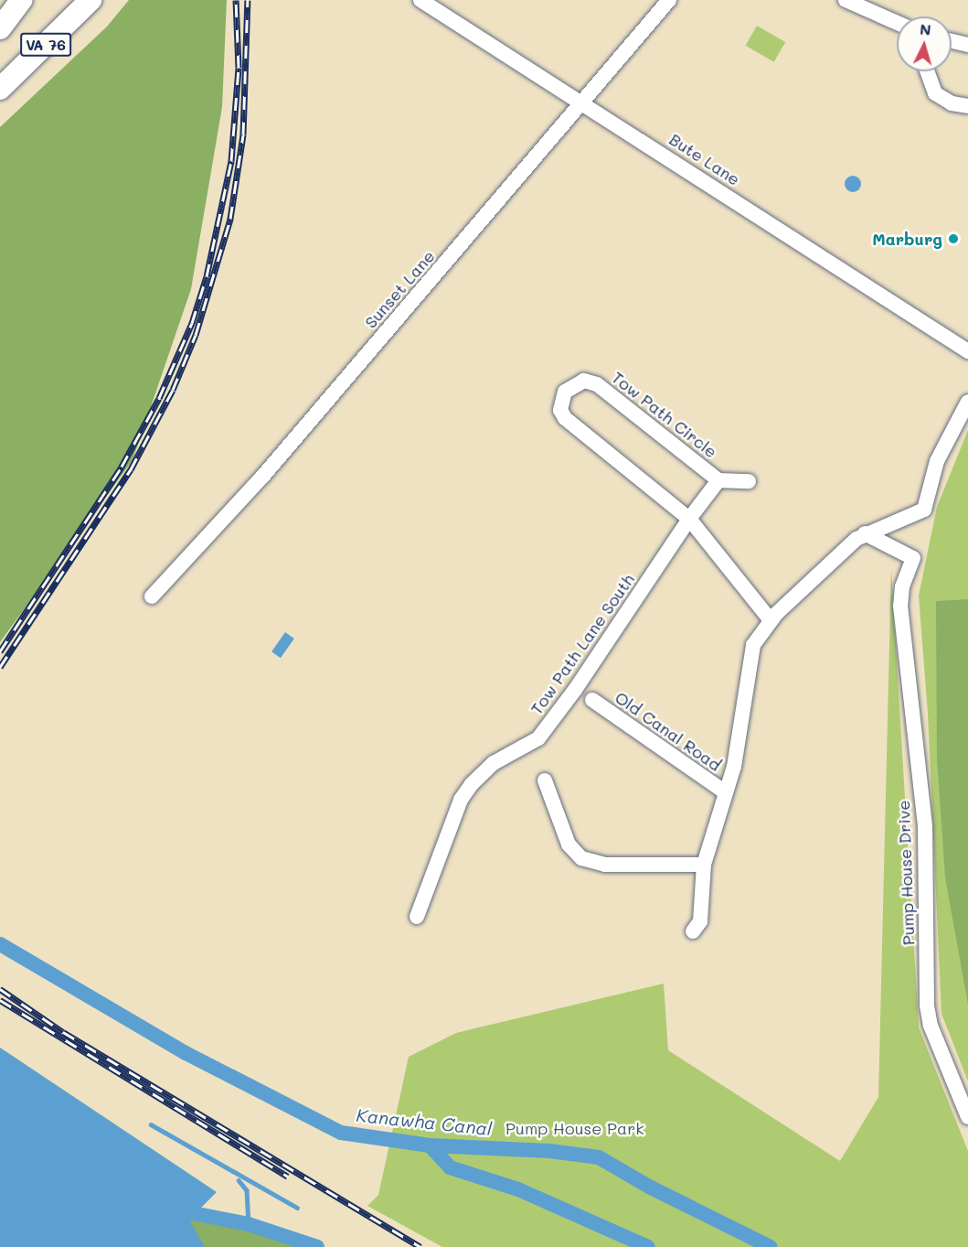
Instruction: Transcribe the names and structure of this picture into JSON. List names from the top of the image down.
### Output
{
  "streets": {
    "highway": ["VA 76"],
    "street": [
      "Bute Lane",
      "Sunset Lane",
      "Tow Path Circle",
      "Tow Path Lane South",
      "Old Canal Road",
      "Pump House Drive"
    ]
  },
  "crossings": [
    ["Bute Lane", "Sunset Lane"],
    ["Tow Path Circle", "Tow Path Lane South"]
  ],
  "water": ["Kanawha Canal"],
  "parks": ["Pump House Park"],
  "places": ["Marburg"],
  "north": "top"
}
